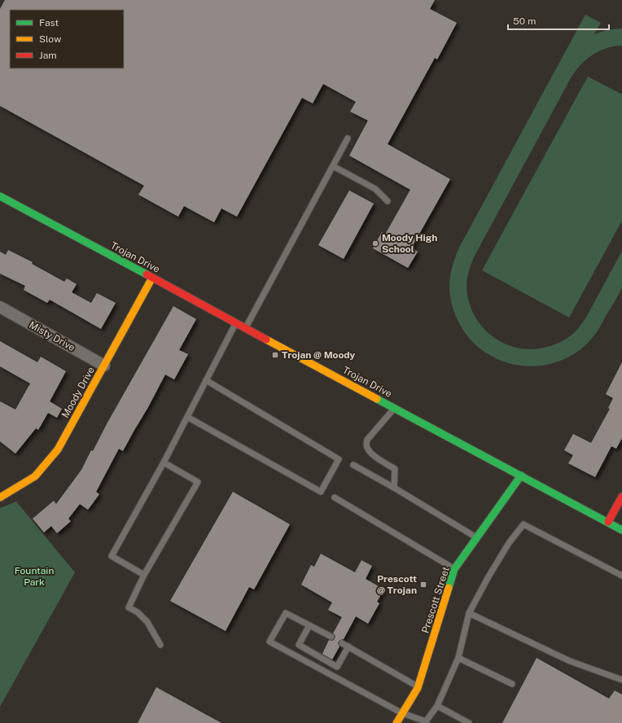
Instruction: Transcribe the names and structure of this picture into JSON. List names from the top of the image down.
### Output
{
  "streets": {
    "street": [
      "Trojan Drive",
      "Misty Drive",
      "Moody Drive",
      "Prescott Street"
    ]
  },
  "crossings": [
    ["Trojan Drive", "Moody Drive"],
    ["Trojan Drive", "Prescott Street"],
    ["Misty Drive", "Moody Drive"]
  ],
  "parks": ["Fountain Park"],
  "places": {
    "other": ["Moody High School"],
    "transit": ["Trojan @ Moody", "Prescott @ Trojan"]
  },
  "legend": ["Fast", "Slow", "Jam"],
  "scale_bar": "50 m"
}
